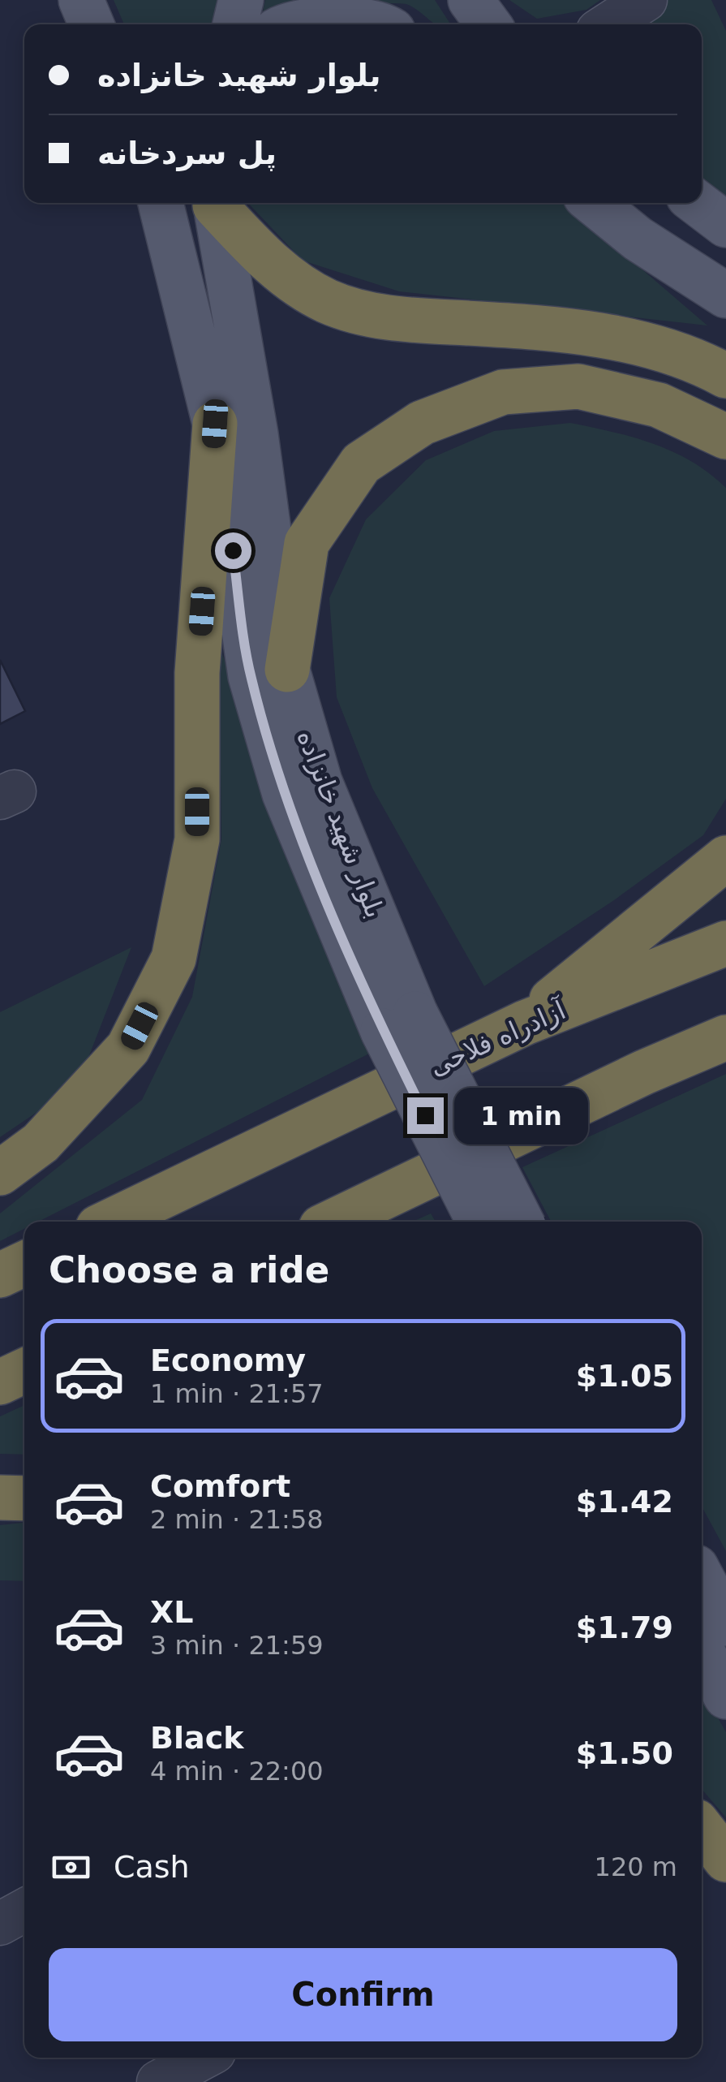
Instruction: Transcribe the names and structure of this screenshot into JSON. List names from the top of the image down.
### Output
{
  "streets": {
    "highway": ["آزادراه فلاحی"],
    "main road": ["بلوار شهید خانزاده"]
  },
  "page": {
    "banner": ["بلوار شهید خانزاده", "پل سردخانه"],
    "bubble": "1 min",
    "heading": "Choose a ride",
    "list": [
      {
        "name": "Economy",
        "note": "1 min · 21:57",
        "value": "$1.05"
      },
      {
        "name": "Comfort",
        "note": "2 min · 21:58",
        "value": "$1.42"
      },
      {
        "name": "XL",
        "note": "3 min · 21:59",
        "value": "$1.79"
      },
      {
        "name": "Black",
        "note": "4 min · 22:00",
        "value": "$1.50"
      }
    ],
    "pay": ["Cash", "120 m"],
    "buttons": "Confirm"
  }
}
